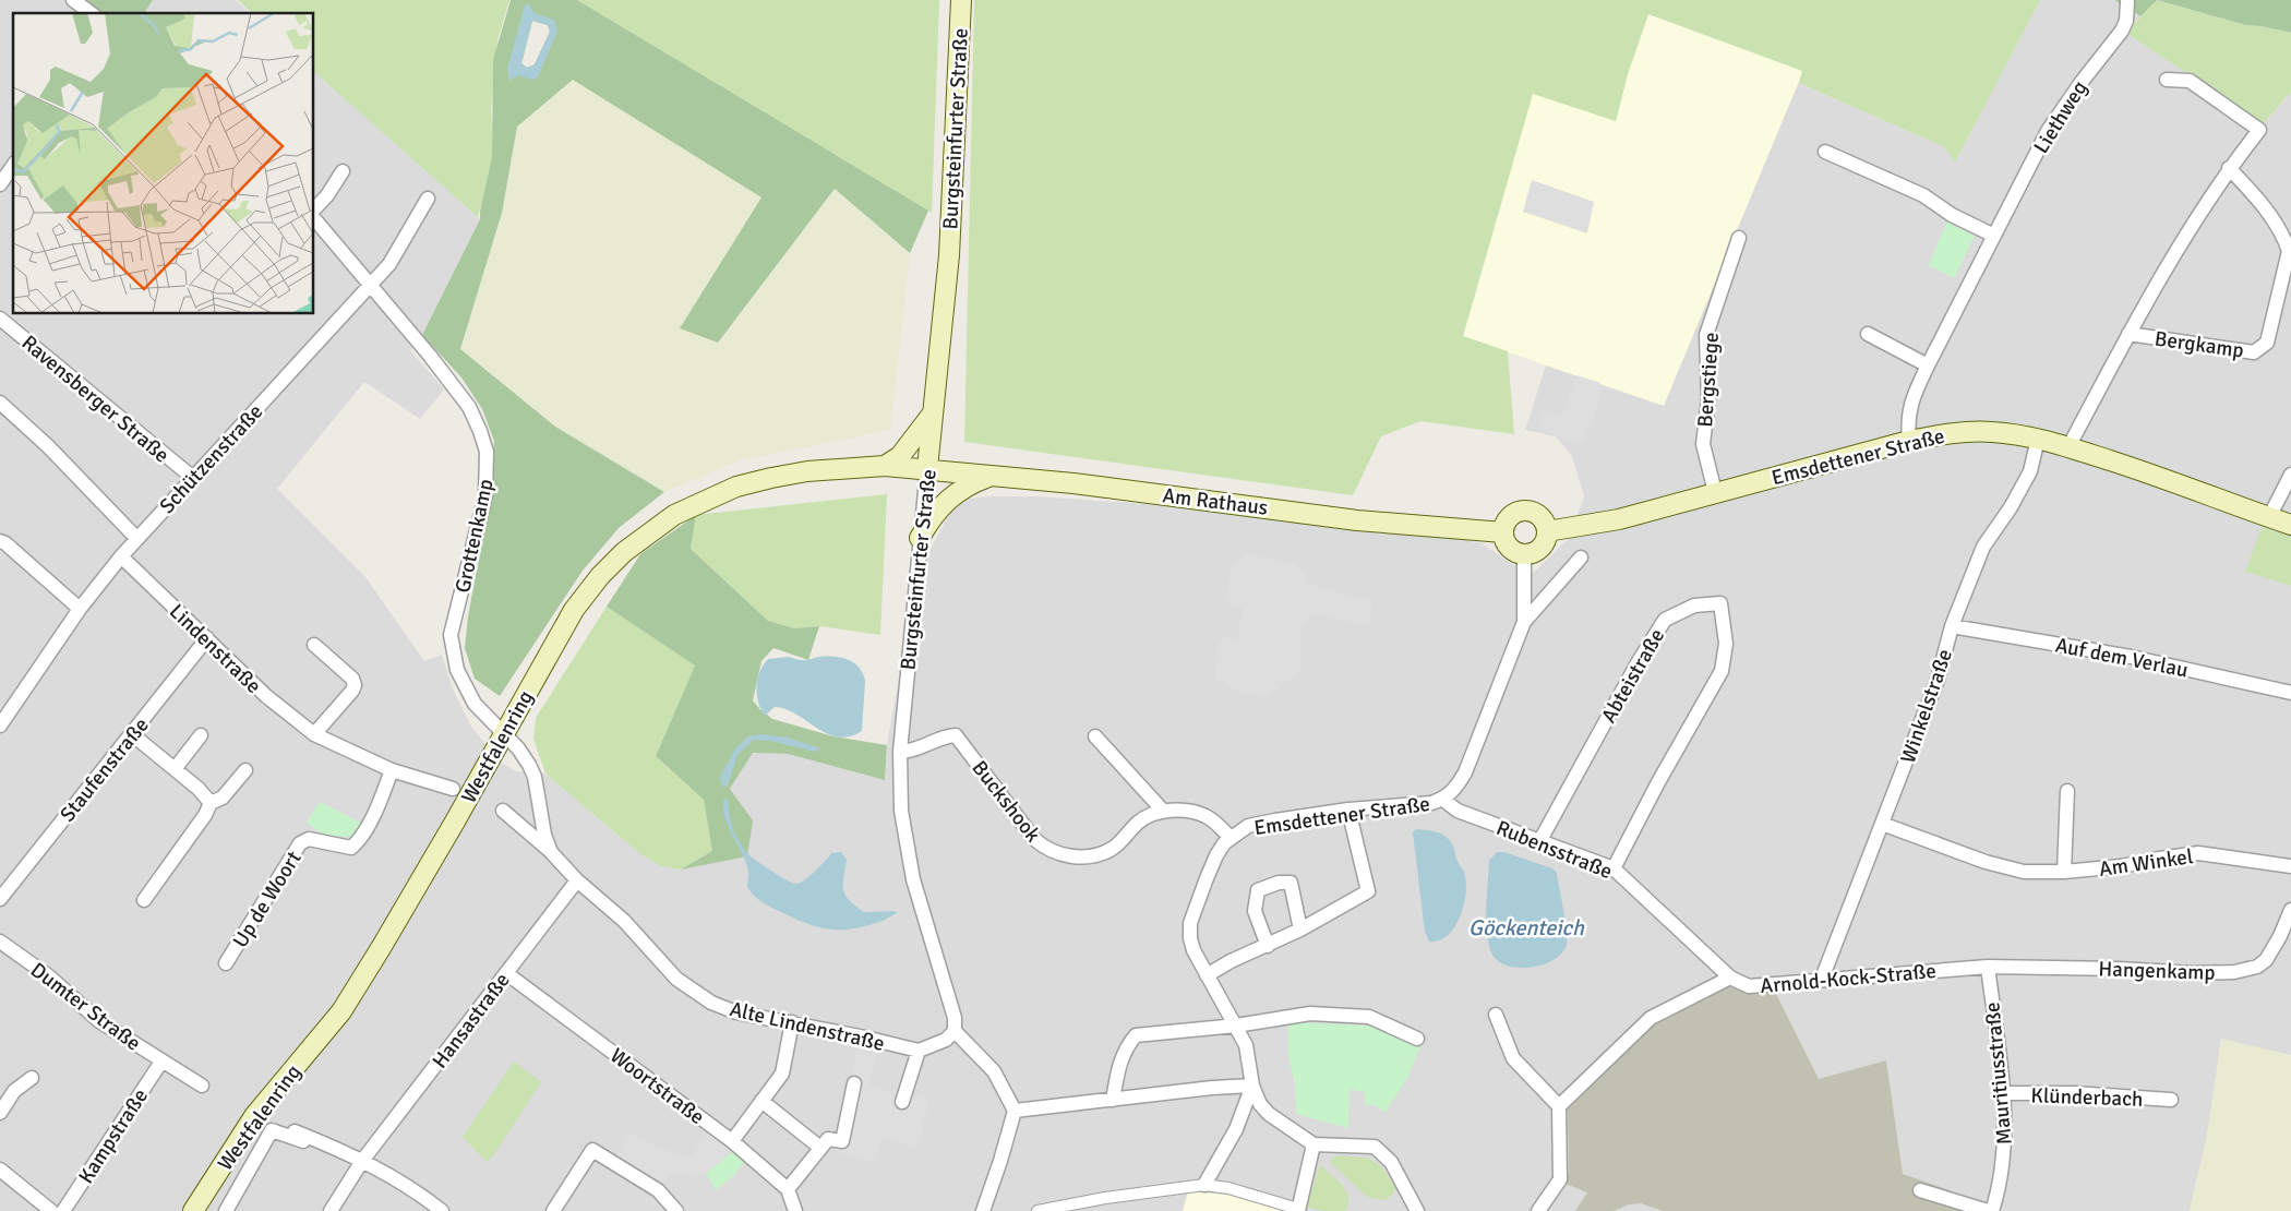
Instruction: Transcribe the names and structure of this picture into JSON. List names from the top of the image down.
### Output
{
  "streets": {
    "main road": [
      "Burgsteinfurter Straße",
      "Emsdettener Straße",
      "Am Rathaus",
      "Westfalenring"
    ],
    "street": [
      "Liethweg",
      "Bergkamp",
      "Bergstiege",
      "Ravensberger Straße",
      "Schützenstraße",
      "Grottenkamp",
      "Lindenstraße",
      "Auf dem Verlau",
      "Abteistraße",
      "Winkelstraße",
      "Staufenstraße",
      "Buckshook",
      "Rubensstraße",
      "Am Winkel",
      "Up de Woort",
      "Hangenkamp",
      "Arnold-Kock-Straße",
      "Dumter Straße",
      "Hansastraße",
      "Alte Lindenstraße",
      "Mauritiusstraße",
      "Woortstraße",
      "Klünderbach",
      "Kampstraße"
    ]
  },
  "crossings": [
    ["Liethweg", "Emsdettener Straße"],
    ["Burgsteinfurter Straße", "Am Rathaus"],
    ["Burgsteinfurter Straße", "Westfalenring"],
    ["Burgsteinfurter Straße", "Buckshook"],
    ["Bergkamp", "Emsdettener Straße"],
    ["Bergstiege", "Emsdettener Straße"],
    ["Ravensberger Straße", "Schützenstraße"],
    ["Emsdettener Straße", "Am Rathaus"],
    ["Emsdettener Straße", "Winkelstraße"],
    ["Emsdettener Straße", "Rubensstraße"],
    ["Schützenstraße", "Grottenkamp"],
    ["Schützenstraße", "Lindenstraße"],
    ["Am Rathaus", "Westfalenring"],
    ["Grottenkamp", "Westfalenring"],
    ["Grottenkamp", "Alte Lindenstraße"],
    ["Lindenstraße", "Staufenstraße"],
    ["Lindenstraße", "Up de Woort"],
    ["Auf dem Verlau", "Winkelstraße"],
    ["Abteistraße", "Rubensstraße"],
    ["Winkelstraße", "Am Winkel"],
    ["Winkelstraße", "Arnold-Kock-Straße"],
    ["Westfalenring", "Alte Lindenstraße"],
    ["Rubensstraße", "Arnold-Kock-Straße"],
    ["Hangenkamp", "Arnold-Kock-Straße"],
    ["Hangenkamp", "Mauritiusstraße"],
    ["Arnold-Kock-Straße", "Mauritiusstraße"],
    ["Dumter Straße", "Kampstraße"],
    ["Hansastraße", "Alte Lindenstraße"],
    ["Hansastraße", "Woortstraße"],
    ["Mauritiusstraße", "Klünderbach"]
  ],
  "water": ["Göckenteich"]
}
